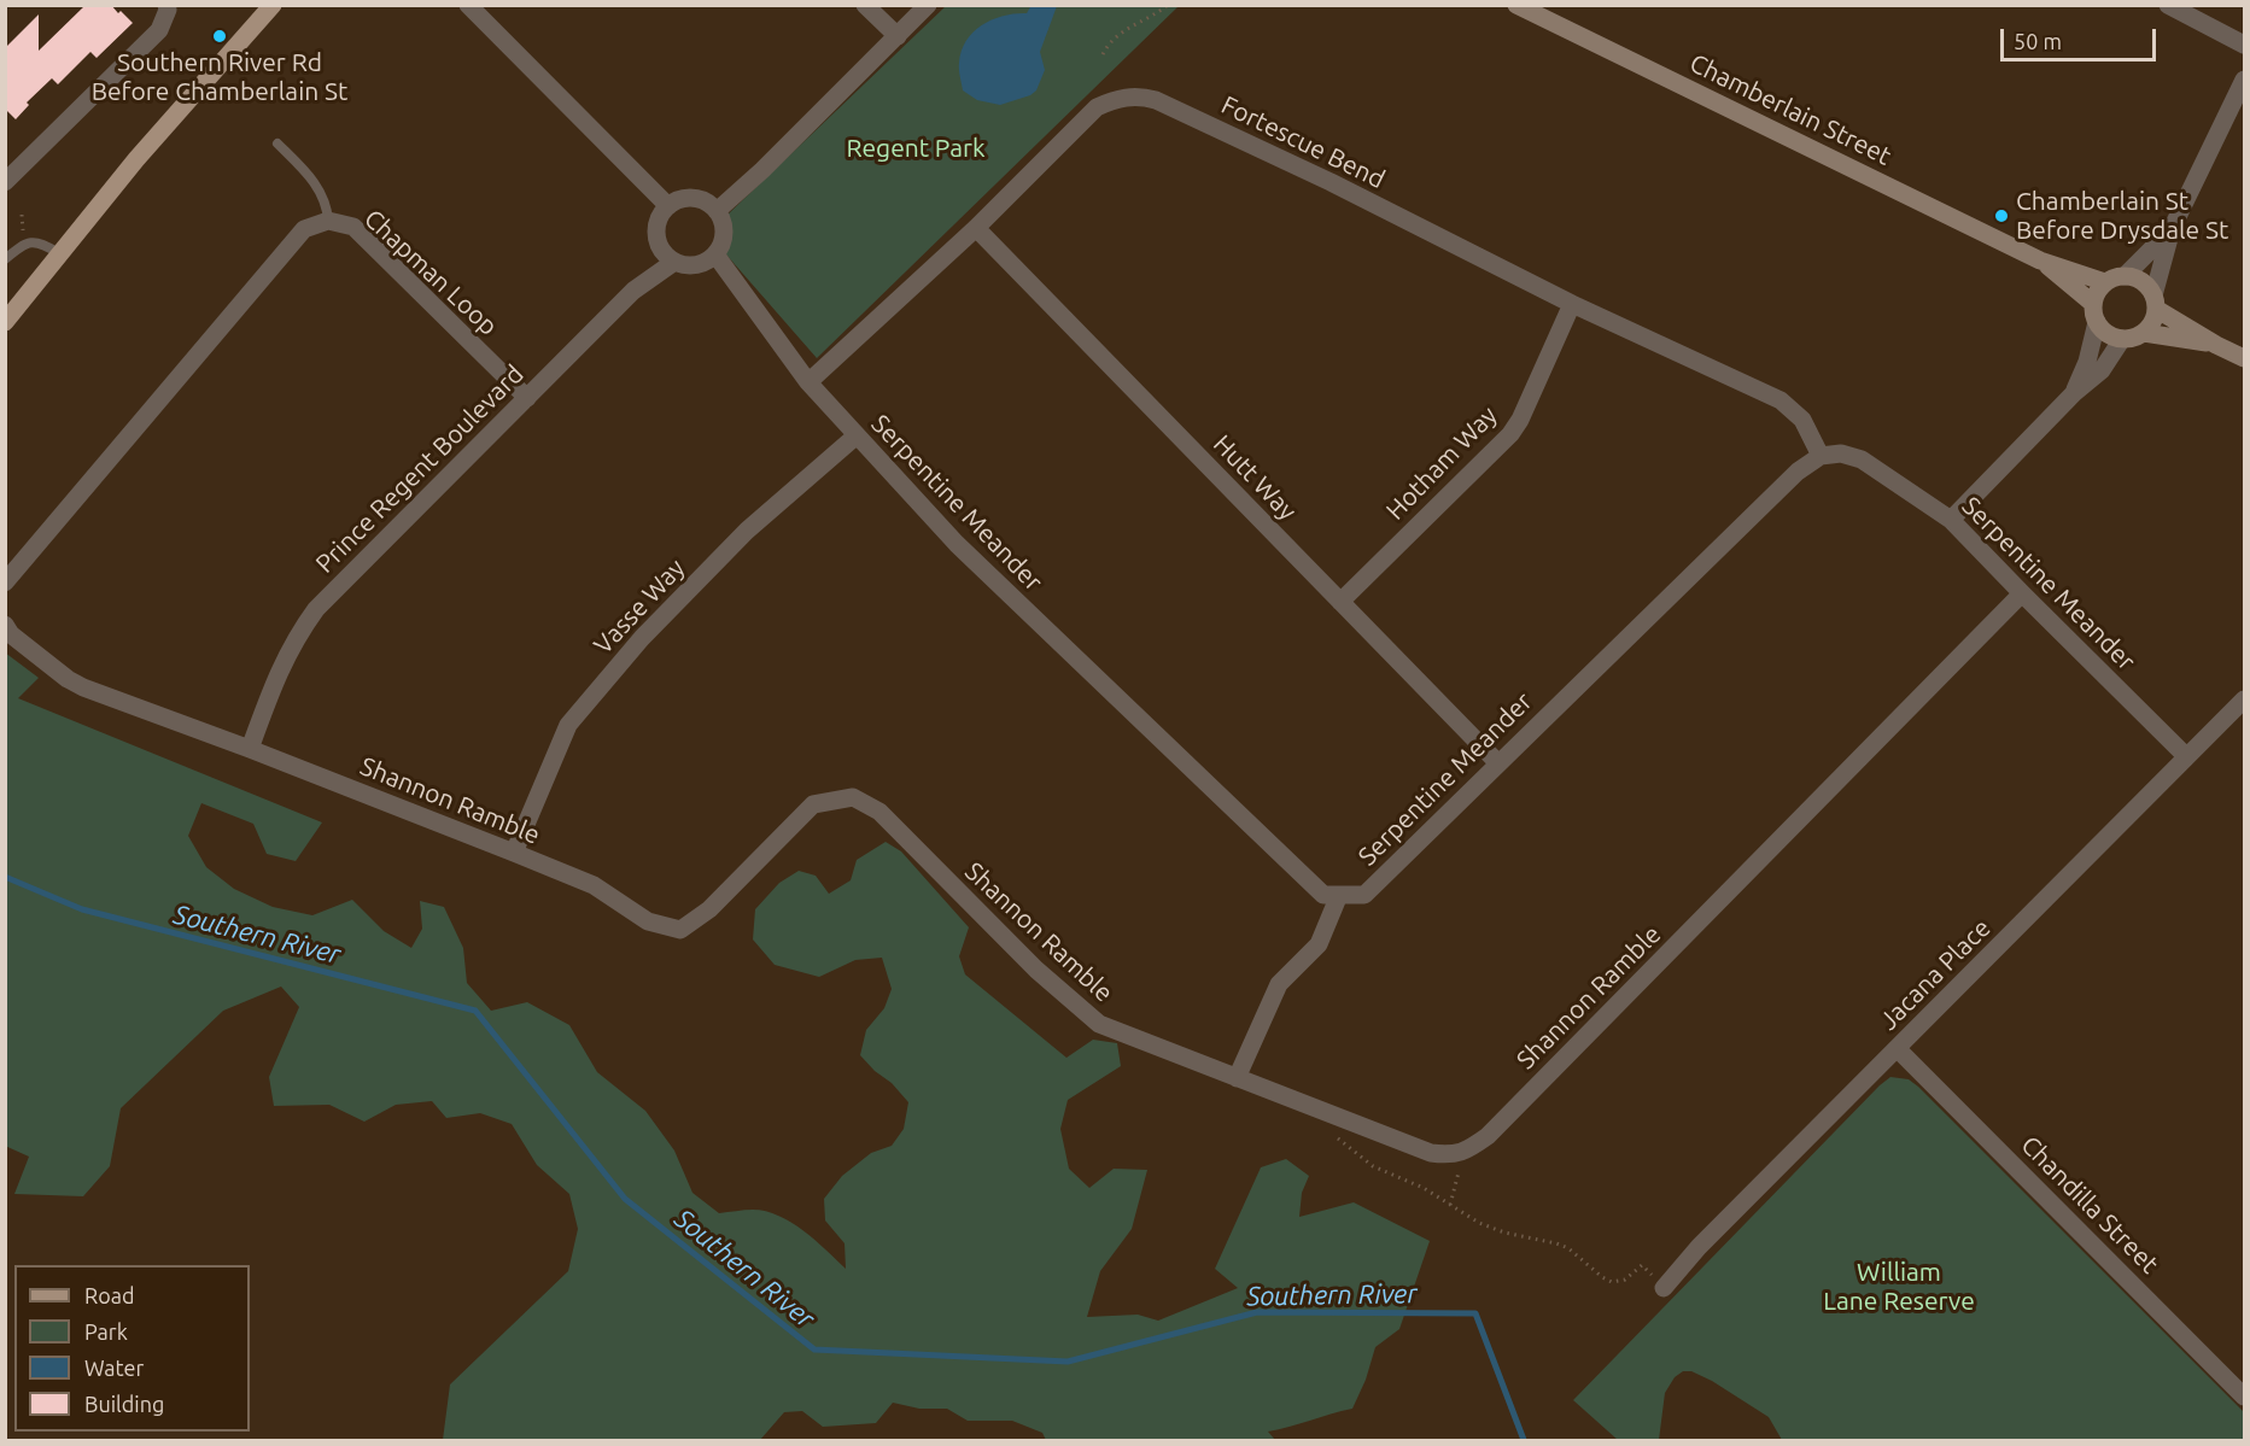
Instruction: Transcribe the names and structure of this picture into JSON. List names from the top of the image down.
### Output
{
  "streets": {
    "main road": ["Chamberlain Street"],
    "street": [
      "Fortescue Bend",
      "Chapman Loop",
      "Hotham Way",
      "Prince Regent Boulevard",
      "Hutt Way",
      "Serpentine Meander",
      "Vasse Way",
      "Shannon Ramble",
      "Jacana Place",
      "Chandilla Street"
    ]
  },
  "crossings": [
    ["Fortescue Bend", "Hotham Way"],
    ["Fortescue Bend", "Hutt Way"],
    ["Fortescue Bend", "Serpentine Meander"],
    ["Chapman Loop", "Prince Regent Boulevard"],
    ["Hotham Way", "Hutt Way"],
    ["Prince Regent Boulevard", "Serpentine Meander"],
    ["Prince Regent Boulevard", "Shannon Ramble"],
    ["Hutt Way", "Serpentine Meander"],
    ["Serpentine Meander", "Vasse Way"],
    ["Serpentine Meander", "Shannon Ramble"],
    ["Serpentine Meander", "Jacana Place"],
    ["Vasse Way", "Shannon Ramble"],
    ["Jacana Place", "Chandilla Street"]
  ],
  "water": ["Southern River"],
  "parks": ["Regent Park", "William Lane Reserve"],
  "places": ["Southern River Rd Before Chamberlain St", "Chamberlain St Before Drysdale St"],
  "legend": [
    "Road",
    "Park",
    "Water",
    "Building"
  ],
  "scale_bar": "50 m"
}
